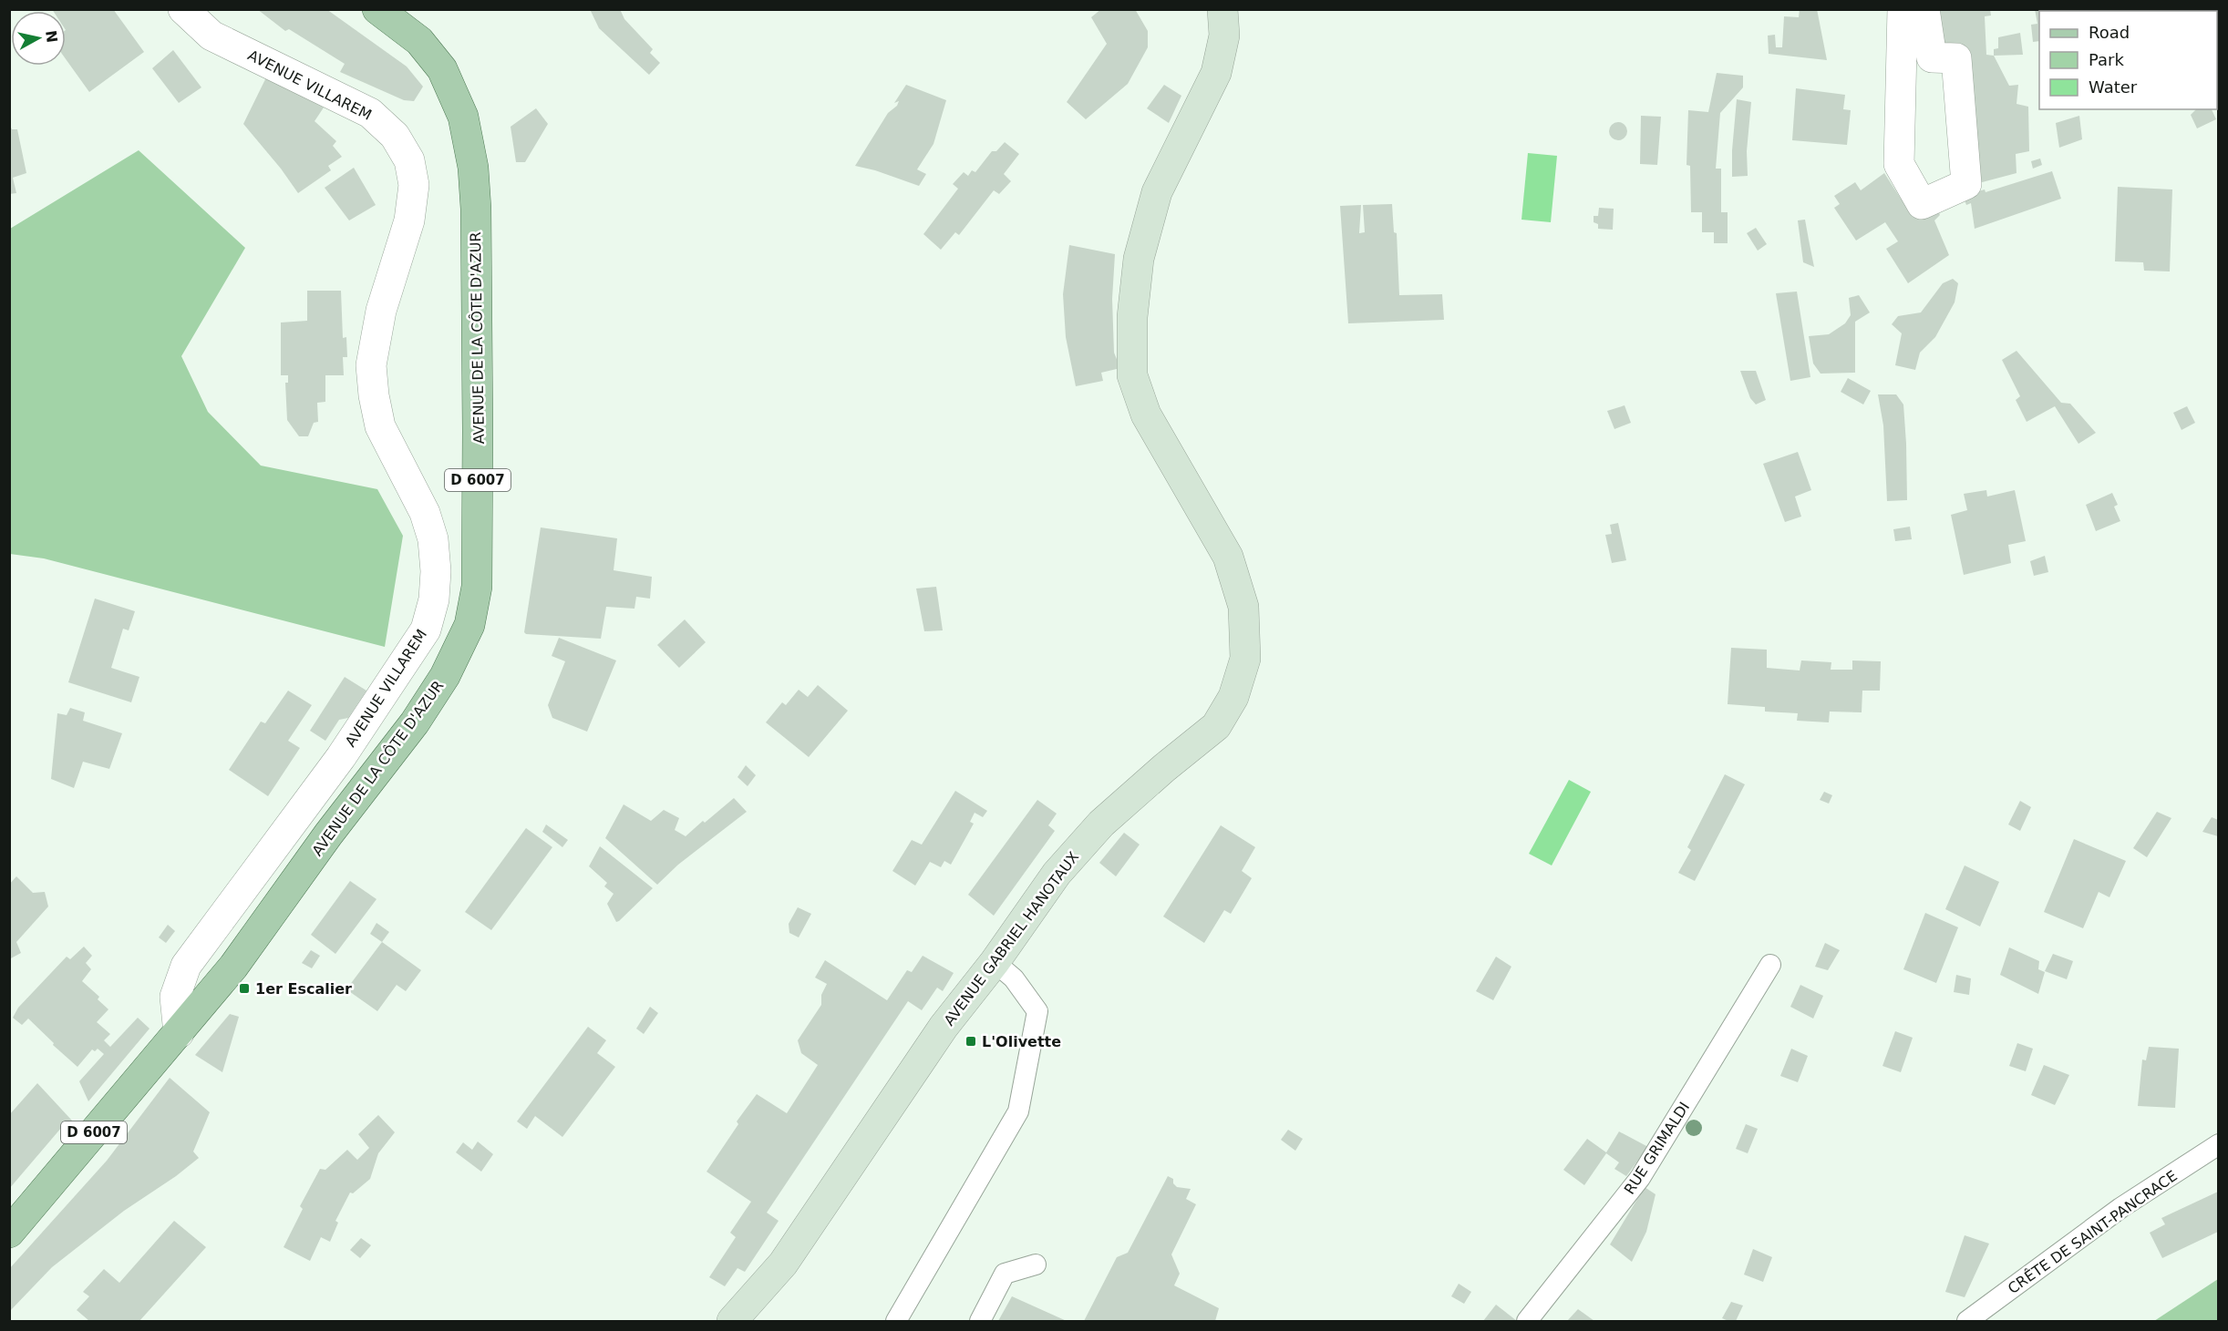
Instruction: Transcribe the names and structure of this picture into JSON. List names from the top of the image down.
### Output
{
  "streets": {
    "main road": ["AVENUE DE LA CÔTE D'AZUR", "D 6007", "AVENUE GABRIEL HANOTAUX"],
    "street": ["AVENUE VILLAREM"],
    "lane": ["RUE GRIMALDI", "CRÊTE DE SAINT-PANCRACE"]
  },
  "crossings": [
    ["AVENUE VILLAREM", "AVENUE DE LA CÔTE D'AZUR"]
  ],
  "places": {
    "transit": ["1er Escalier", "L'Olivette"]
  },
  "legend": ["Road", "Park", "Water"],
  "north": "right"
}
